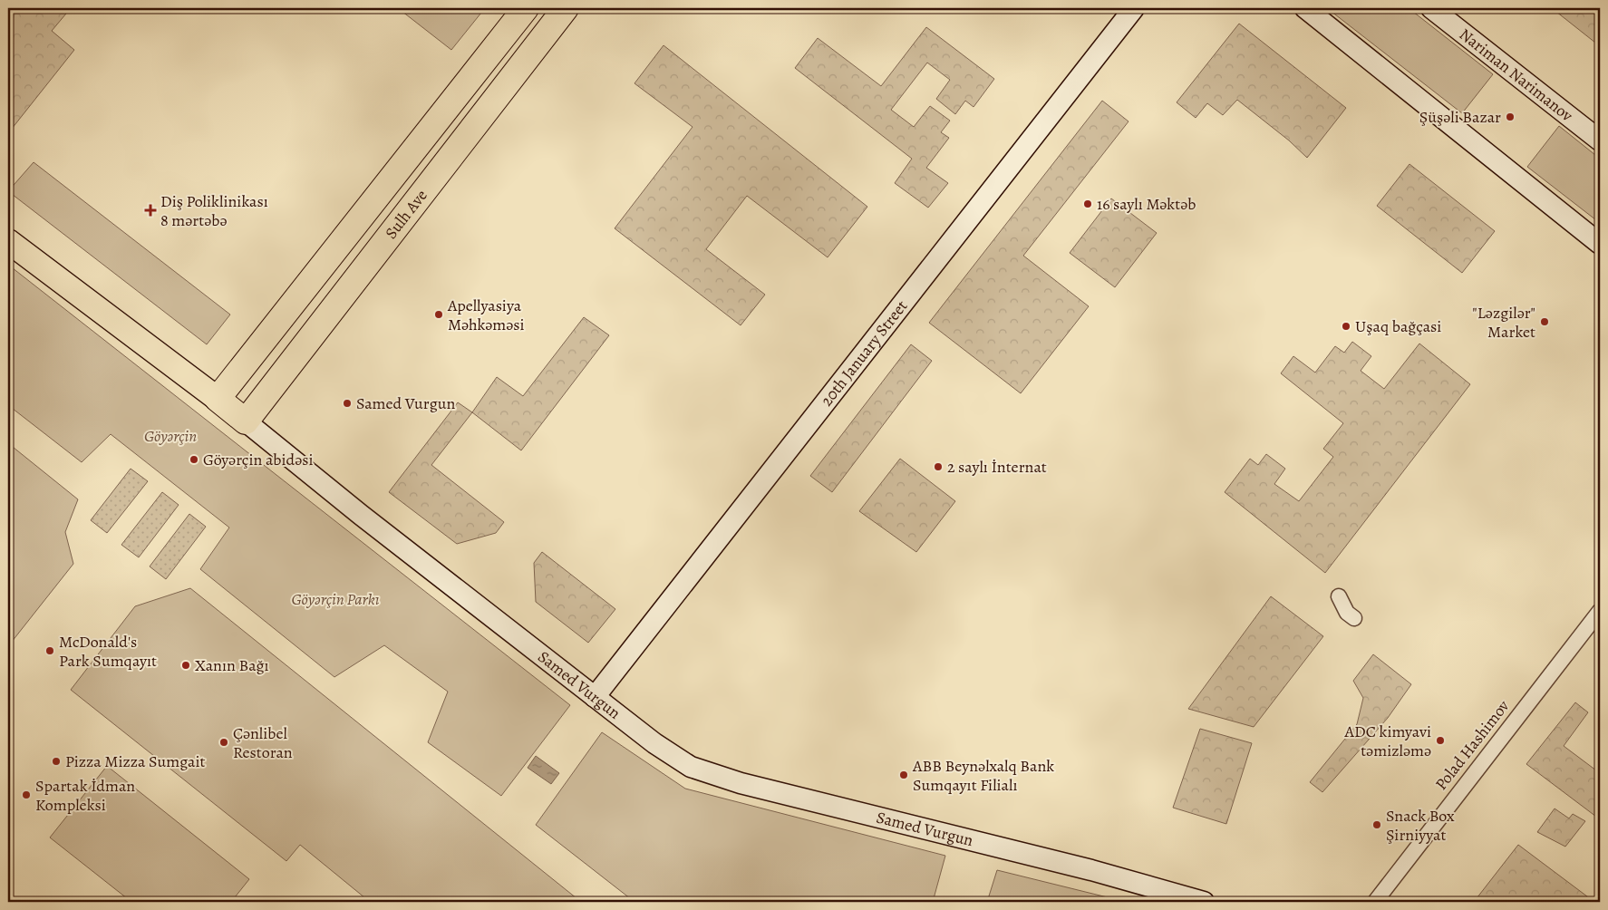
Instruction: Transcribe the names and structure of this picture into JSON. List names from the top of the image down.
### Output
{
  "streets": {
    "highway": ["Sulh Ave", "Samed Vurgun"],
    "main road": ["Nariman Narimanov", "20th January Street"],
    "street": ["Polad Hashimov"]
  },
  "crossings": [
    ["Sulh Ave", "Samed Vurgun"],
    ["20th January Street", "Samed Vurgun"]
  ],
  "parks": ["Göyərçin", "Göyərçin Parkı"],
  "places": {
    "other": [
      "Şüşəli Bazar",
      "16 saylı Məktəb",
      "Apellyasiya Məhkəməsi",
      "\"Ləzgilər\" Market",
      "Uşaq bağçasi",
      "Samed Vurgun",
      "Göyərçin abidəsi",
      "2 saylı İnternat",
      "McDonald's Park Sumqayıt",
      "Xanın Bağı",
      "ADC kimyavi təmizləmə",
      "Çənlibel Restoran",
      "Pizza Mizza Sumgait",
      "ABB Beynəlxalq Bank Sumqayıt Filialı",
      "Spartak İdman Kompleksi",
      "Snack Box Şirniyyat"
    ],
    "health": ["Diş Poliklinikası 8 mərtəbə"]
  }
}
